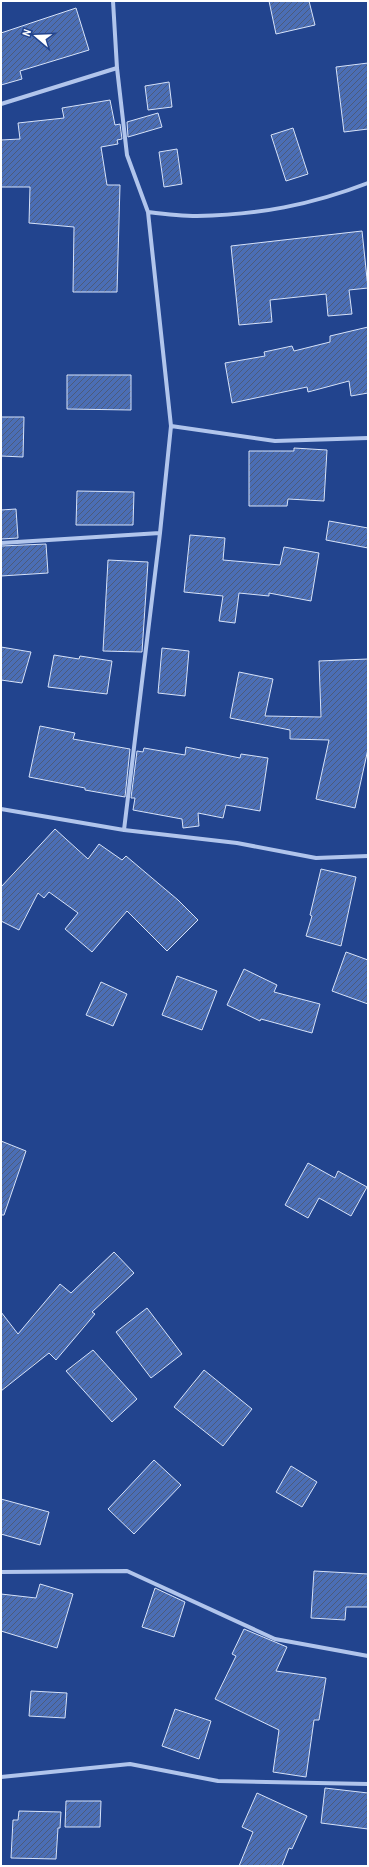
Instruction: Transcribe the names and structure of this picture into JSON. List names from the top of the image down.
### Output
{
  "north": "left"
}
